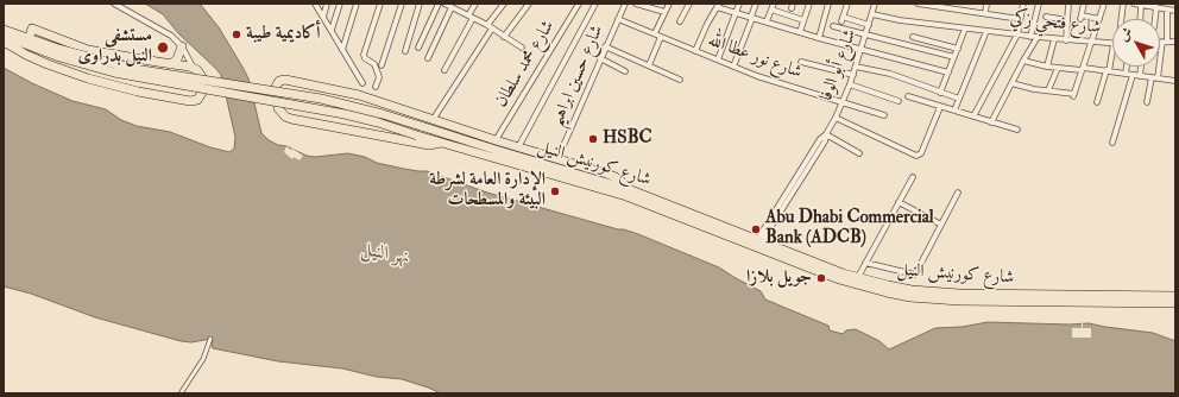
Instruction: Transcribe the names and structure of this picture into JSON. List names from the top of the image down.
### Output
{
  "streets": {
    "highway": ["شارع كورنيش النيل"],
    "street": [
      "شارع فتحي زكي",
      "شارع نور عطا الله",
      "شارع محمد سلطان",
      "شارع أبو الوفا",
      "شارع حسين ابراهيم"
    ]
  },
  "crossings": [
    ["شارع فتحي زكي", "شارع أبو الوفا"],
    ["شارع نور عطا الله", "شارع أبو الوفا"],
    ["شارع نور عطا الله", "شارع حسين ابراهيم"],
    ["شارع أبو الوفا", "شارع كورنيش النيل"]
  ],
  "water": ["نهر النيل"],
  "places": [
    "أكاديمية طيبة",
    "مستشفى النيل بدراوى",
    "HSBC",
    "الإدارة العامة لشرطة البيئة والمسطحات",
    "Abu Dhabi Commercial Bank (ADCB)",
    "جويل بلازا"
  ],
  "north": "top left"
}
